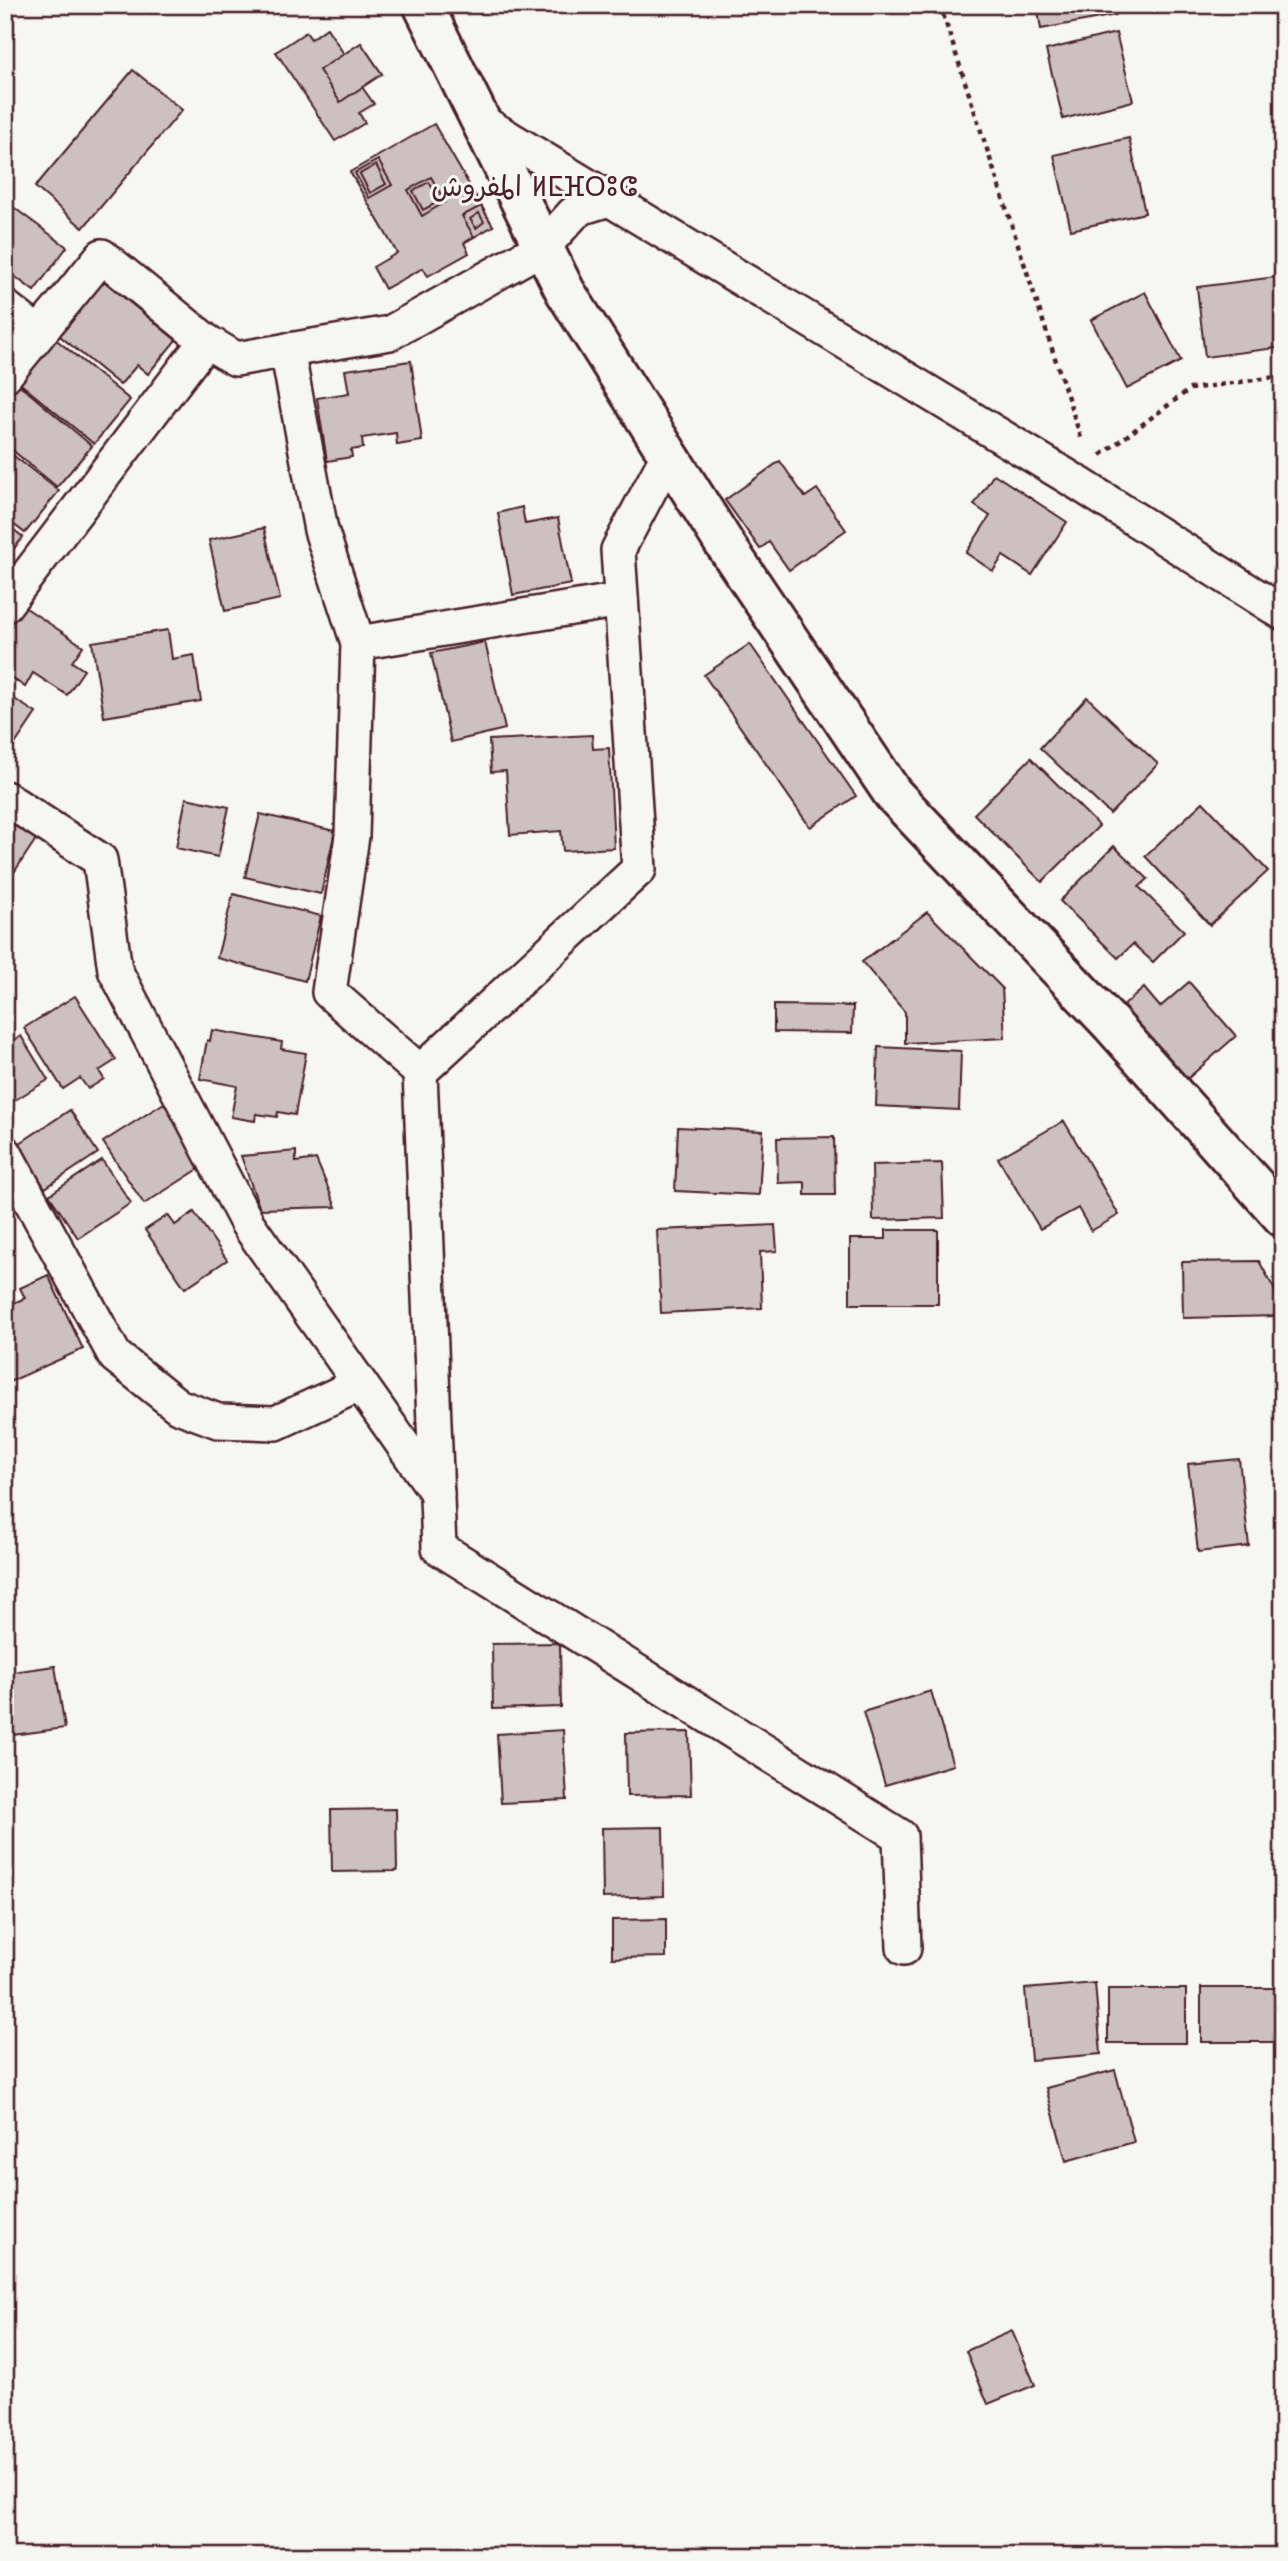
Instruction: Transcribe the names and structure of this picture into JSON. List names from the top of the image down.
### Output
{
  "districts": ["المفروش ⵍⵎⴼⵔⵓⵛ"]
}
